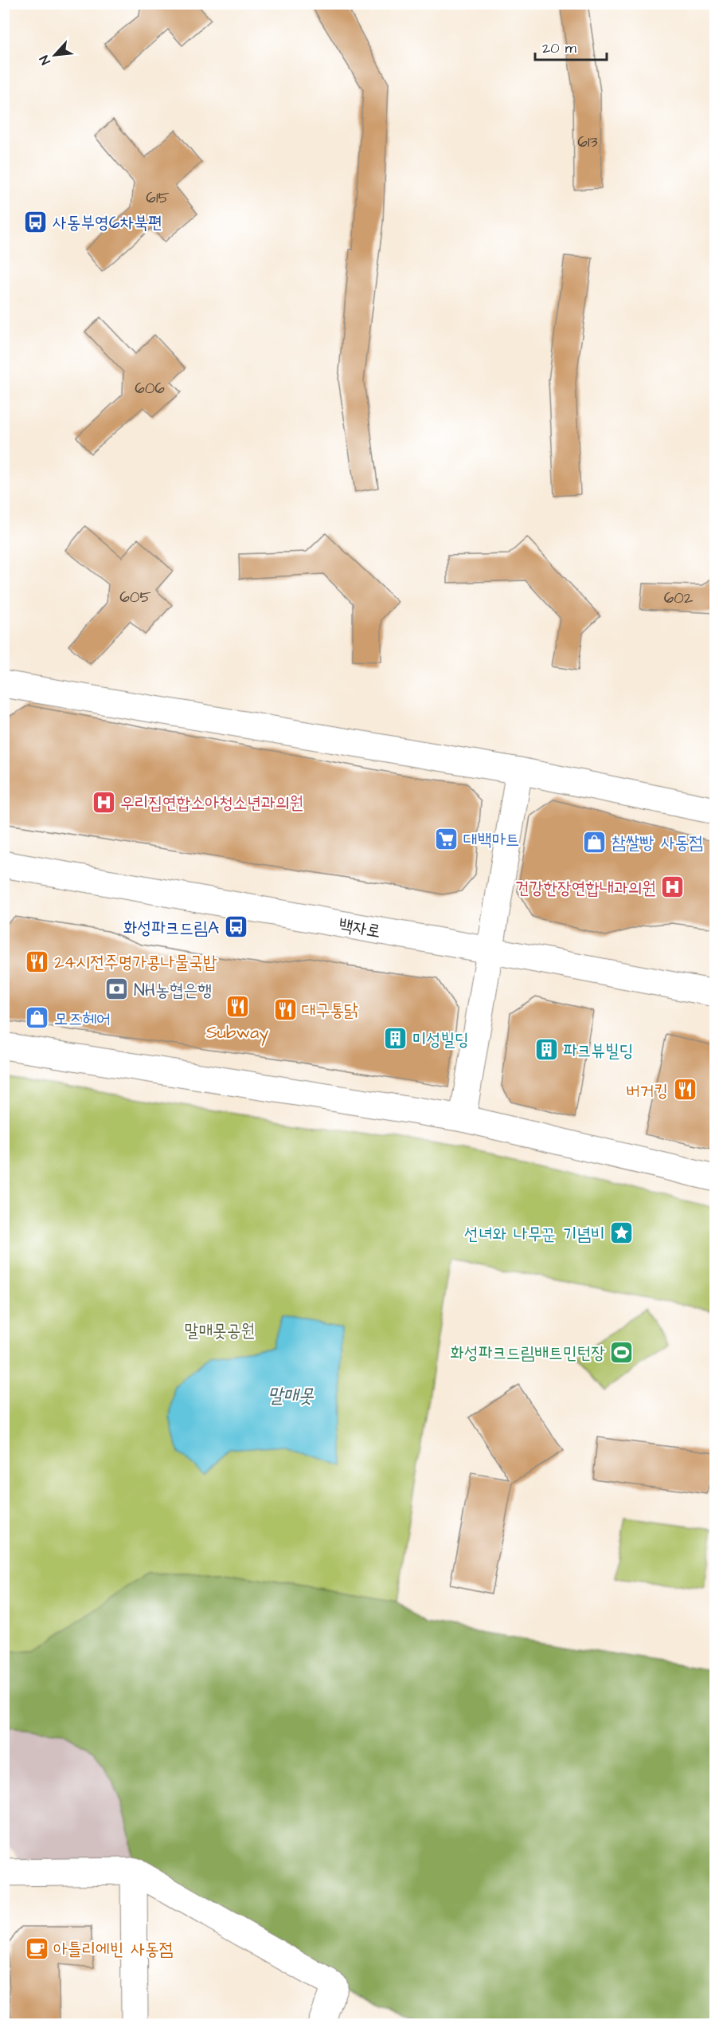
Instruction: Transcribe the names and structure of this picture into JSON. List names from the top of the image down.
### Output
{
  "streets": {
    "street": ["백자로"]
  },
  "water": ["말매못"],
  "parks": ["말매못공원"],
  "places": {
    "bus stop": ["사동부영6차북편", "화성파크드림A"],
    "hospital": ["우리집연합소아청소년과의원", "건강한장연합내과의원"],
    "supermarket": ["대백마트"],
    "shop": ["참쌀빵 사동점", "모즈헤어"],
    "restaurant": [
      "24시전주명가콩나물국밥",
      "Subway",
      "대구통닭",
      "버거킹"
    ],
    "bank": ["NH농협은행"],
    "building": ["미성빌딩", "파크뷰빌딩"],
    "place": ["선녀와 나무꾼 기념비"],
    "sports": ["화성파크드림배트민턴장"],
    "cafe": ["아틀리에빈 사동점"]
  },
  "house_numbers": [
    "613",
    "615",
    "606",
    "605",
    "602"
  ],
  "scale_bar": "20 m",
  "north": "bottom left"
}
